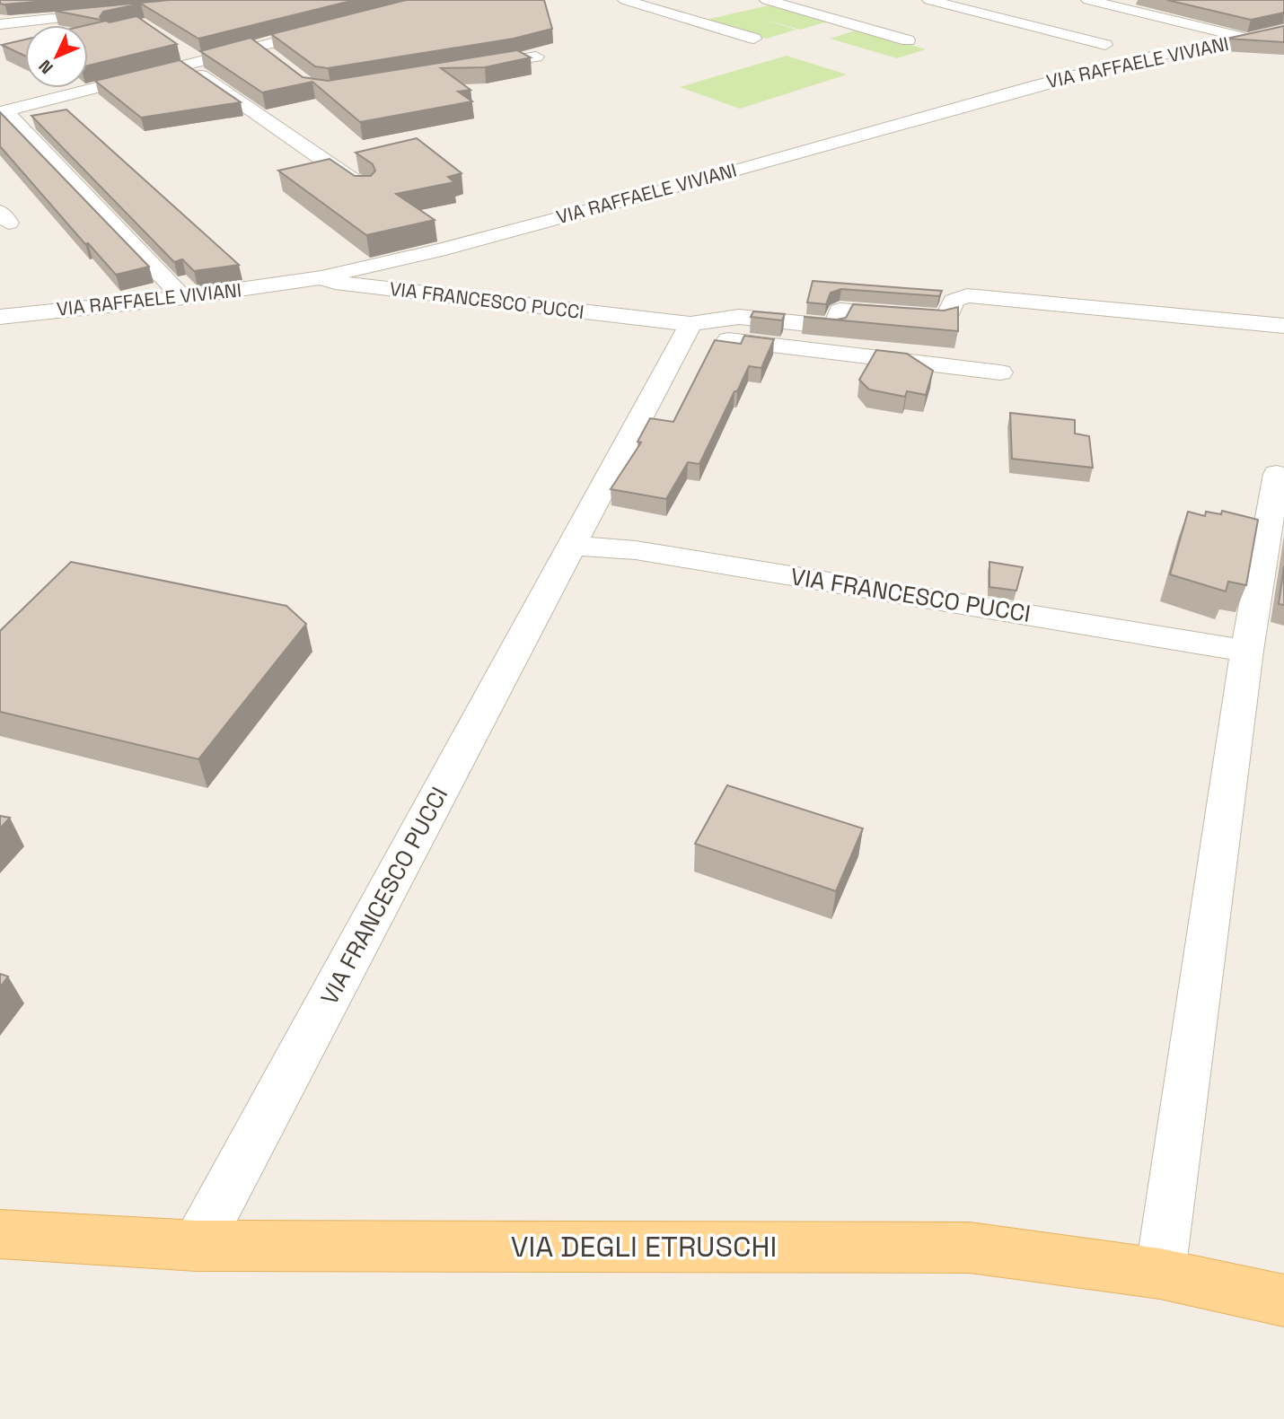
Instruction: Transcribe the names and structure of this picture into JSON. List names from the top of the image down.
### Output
{
  "streets": {
    "main road": ["VIA DEGLI ETRUSCHI"],
    "street": ["VIA RAFFAELE VIVIANI", "VIA FRANCESCO PUCCI"]
  },
  "crossings": [
    ["VIA RAFFAELE VIVIANI", "VIA FRANCESCO PUCCI"],
    ["VIA FRANCESCO PUCCI", "VIA DEGLI ETRUSCHI"]
  ],
  "north": "bottom left"
}
